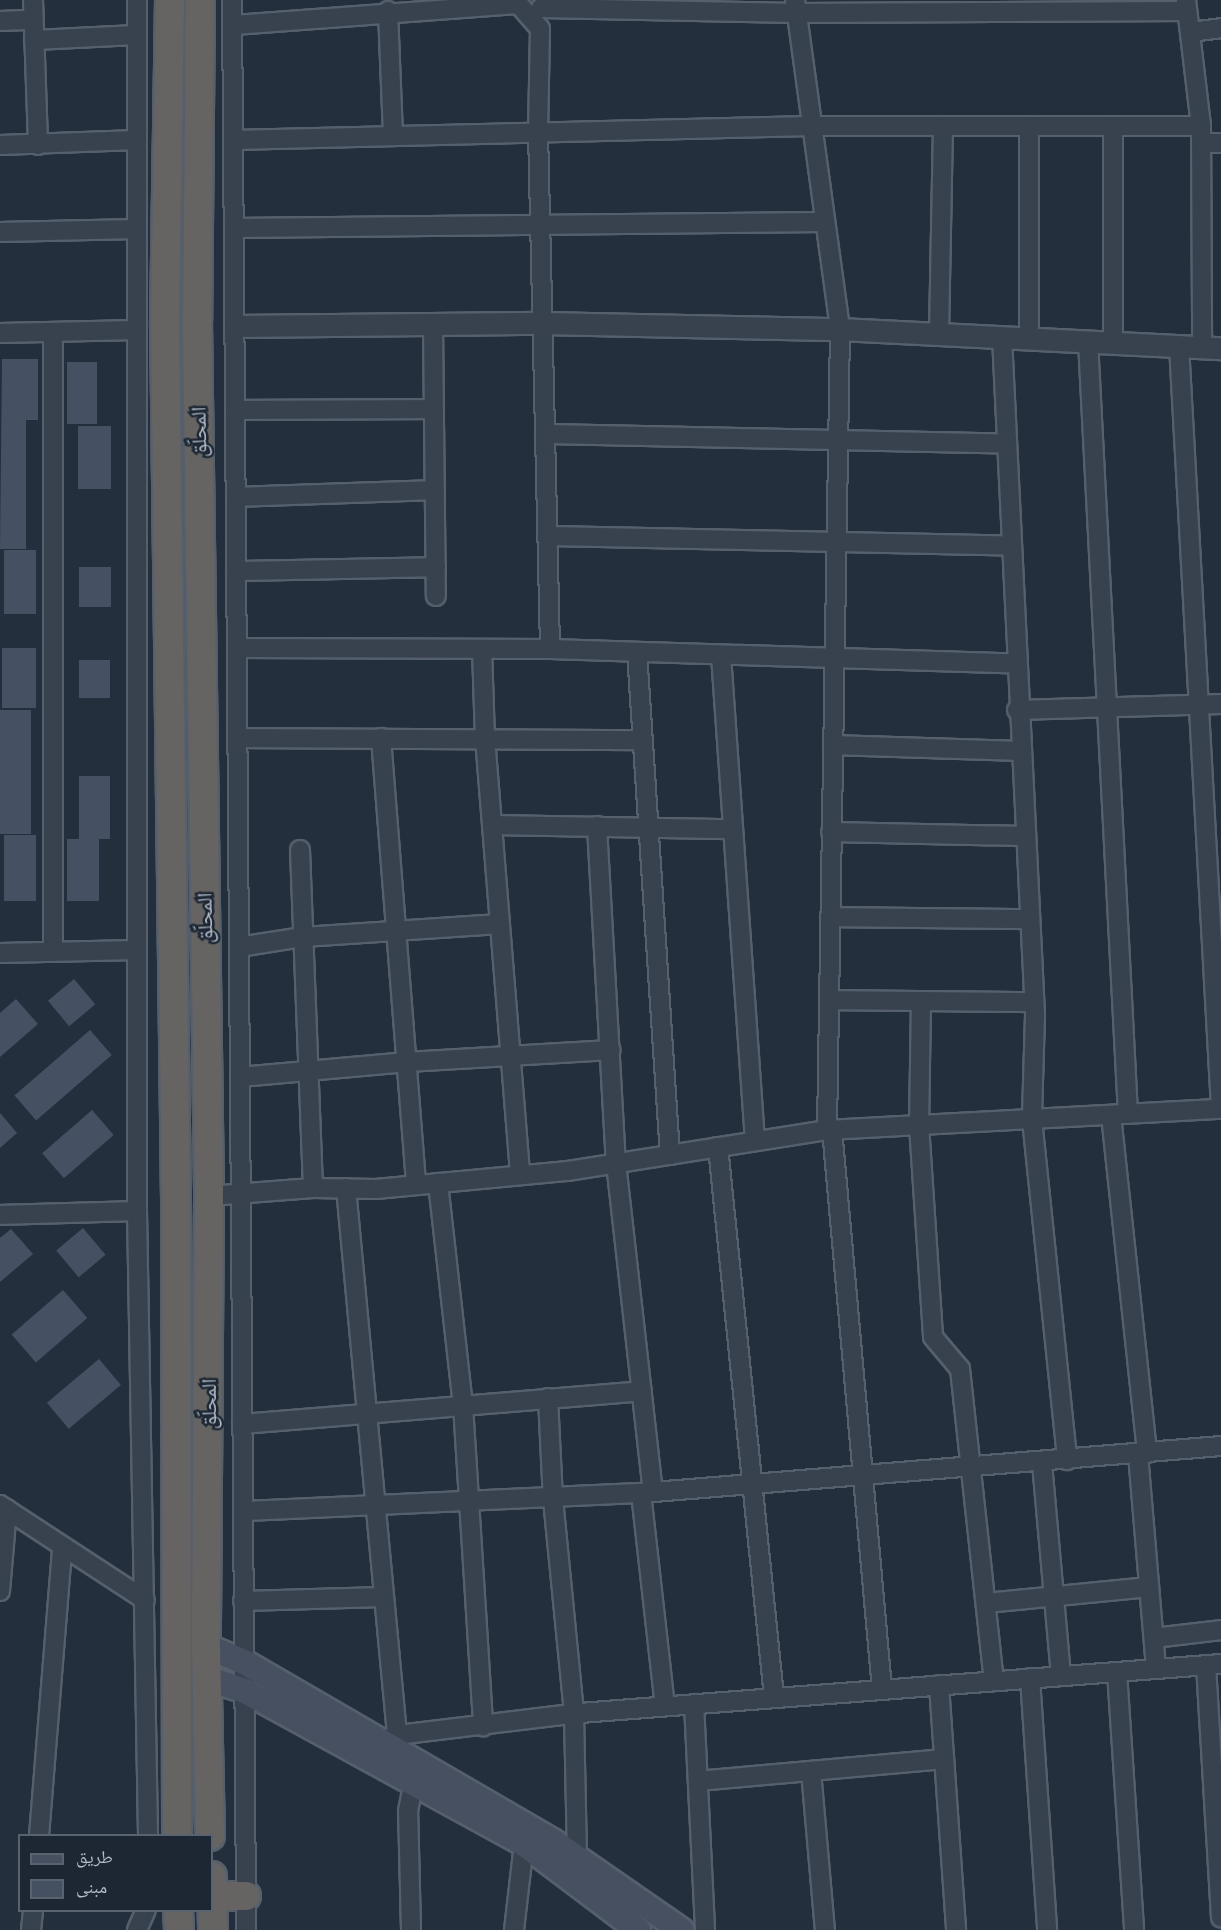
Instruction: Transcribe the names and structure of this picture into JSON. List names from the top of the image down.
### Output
{
  "streets": {
    "highway": ["المحلّق"]
  },
  "legend": ["طريق", "مبنى"]
}
